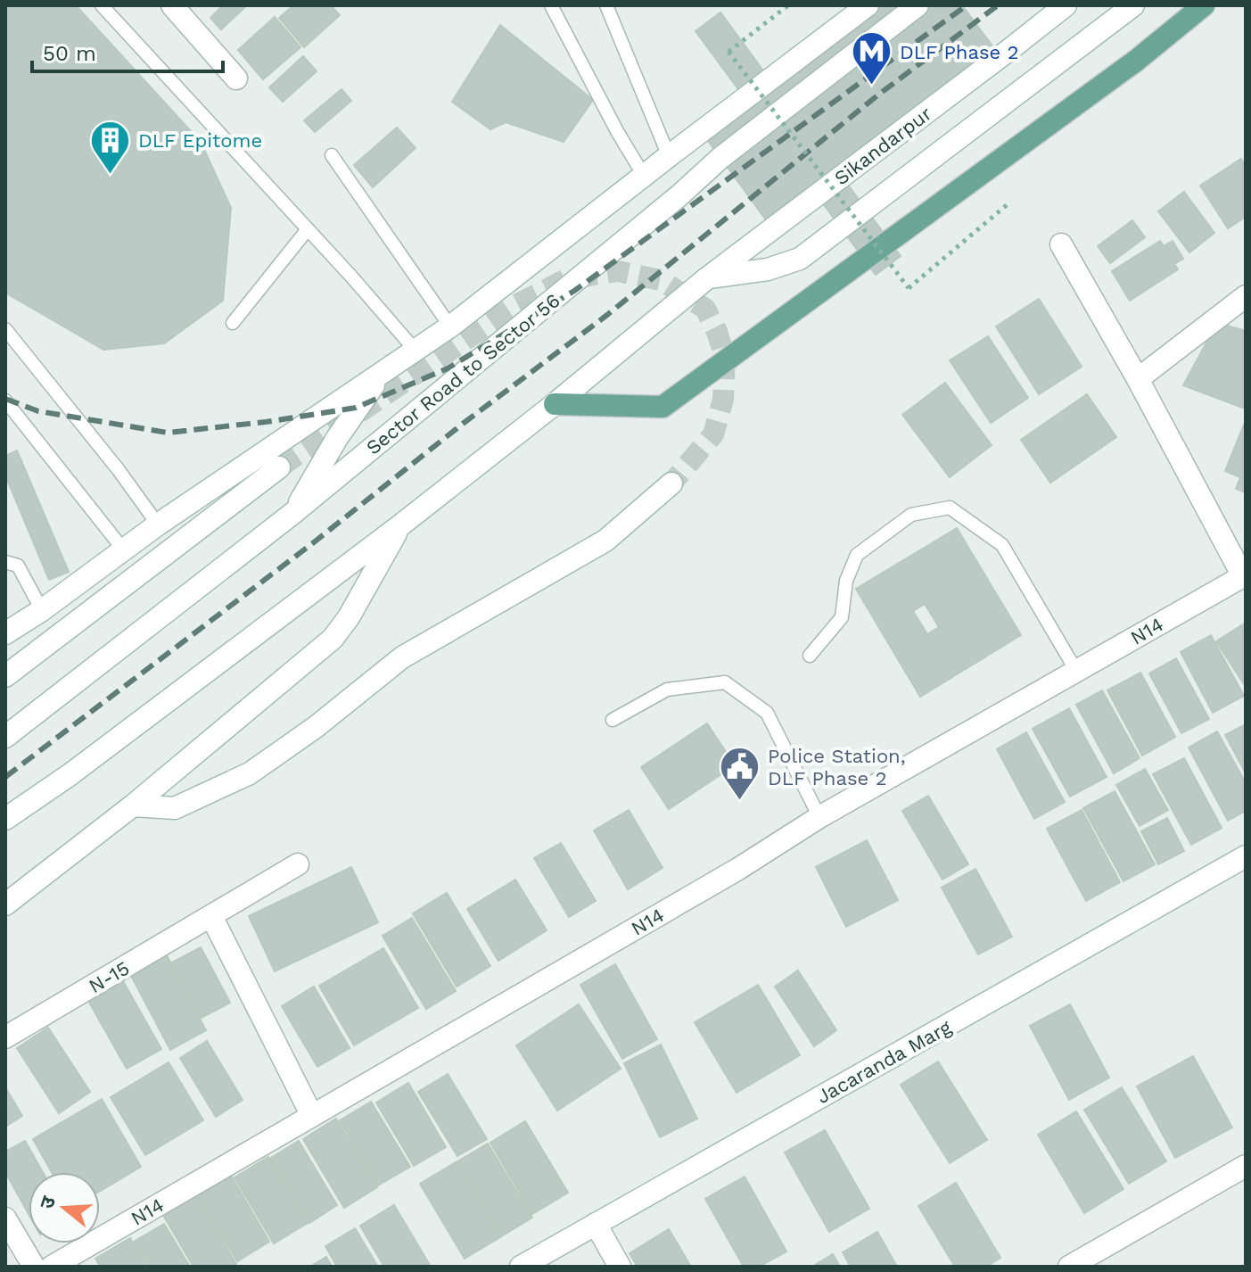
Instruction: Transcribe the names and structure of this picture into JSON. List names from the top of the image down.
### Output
{
  "streets": {
    "street": [
      "Sikandarpur",
      "Sector Road to Sector 56",
      "N14",
      "N-15",
      "Jacaranda Marg"
    ]
  },
  "places": {
    "metro station": ["DLF Phase 2"],
    "building": ["DLF Epitome"],
    "public building": ["Police Station, DLF Phase 2"]
  },
  "scale_bar": "50 m",
  "north": "left"
}
